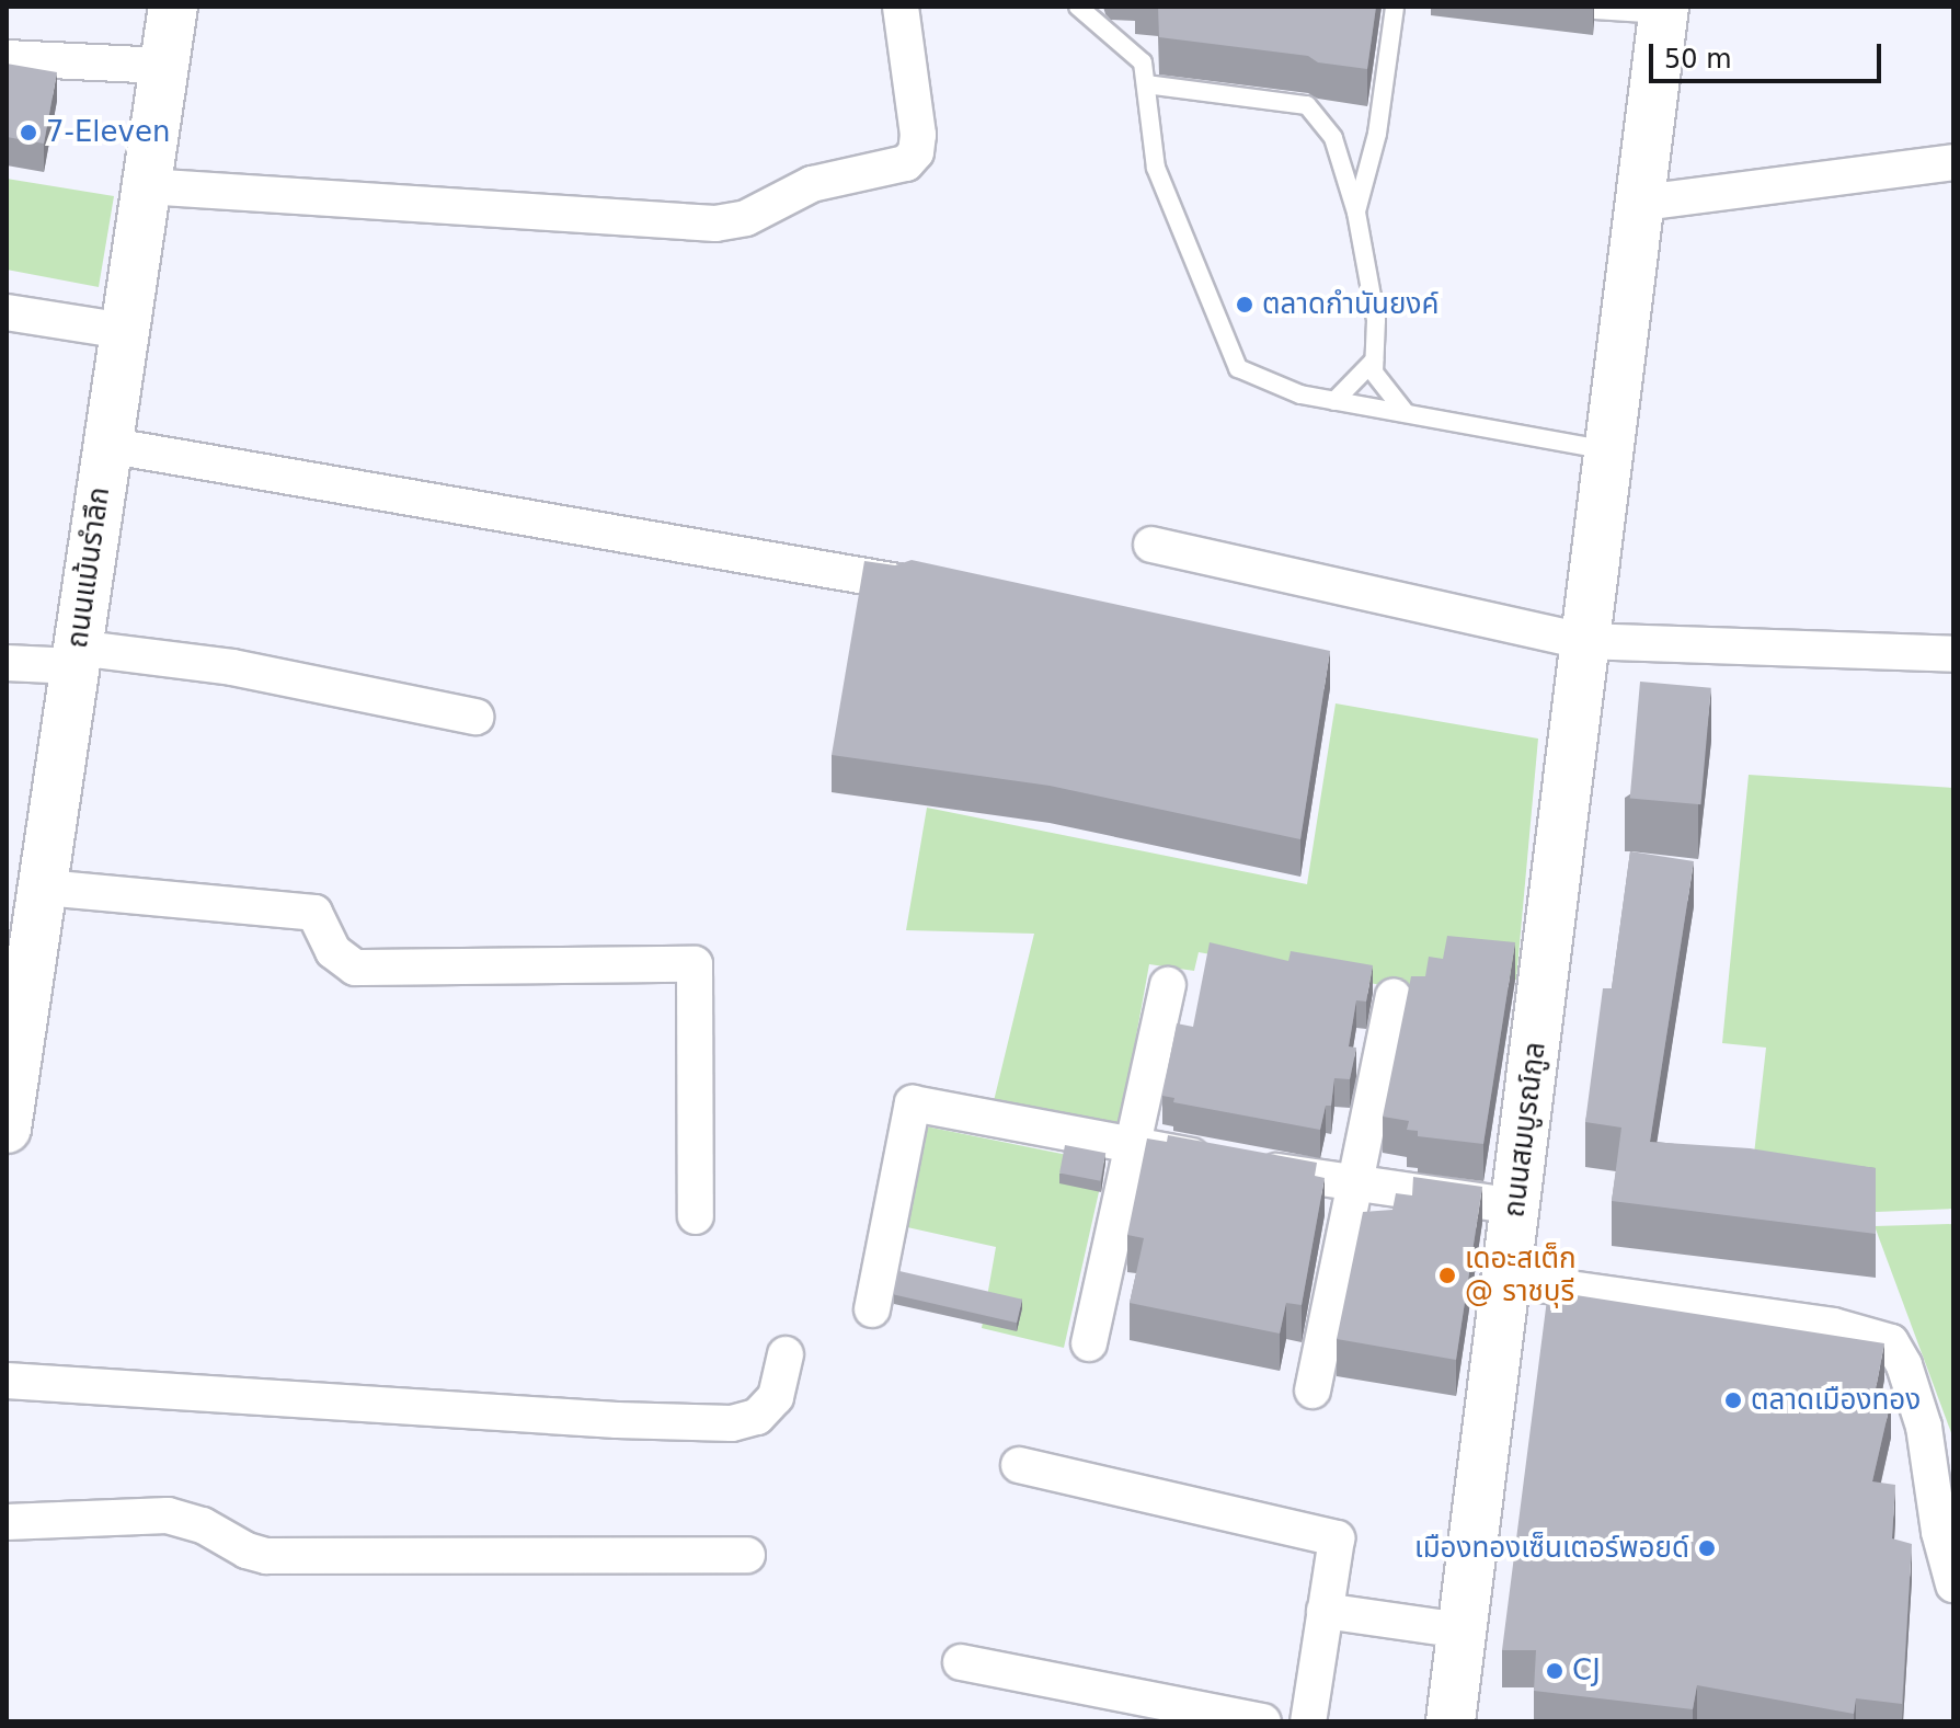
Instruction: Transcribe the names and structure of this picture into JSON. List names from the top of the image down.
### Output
{
  "streets": {
    "street": ["ถนนแม้นรำลึก", "ถนนสมบูรณ์กูล"]
  },
  "places": [
    "7-Eleven",
    "ตลาดกำนันยงค์",
    "เดอะสเต็ก @ ราชบุรี",
    "ตลาดเมืองทอง",
    "เมืองทองเซ็นเตอร์พอยด์",
    "CJ"
  ],
  "scale_bar": "50 m"
}
